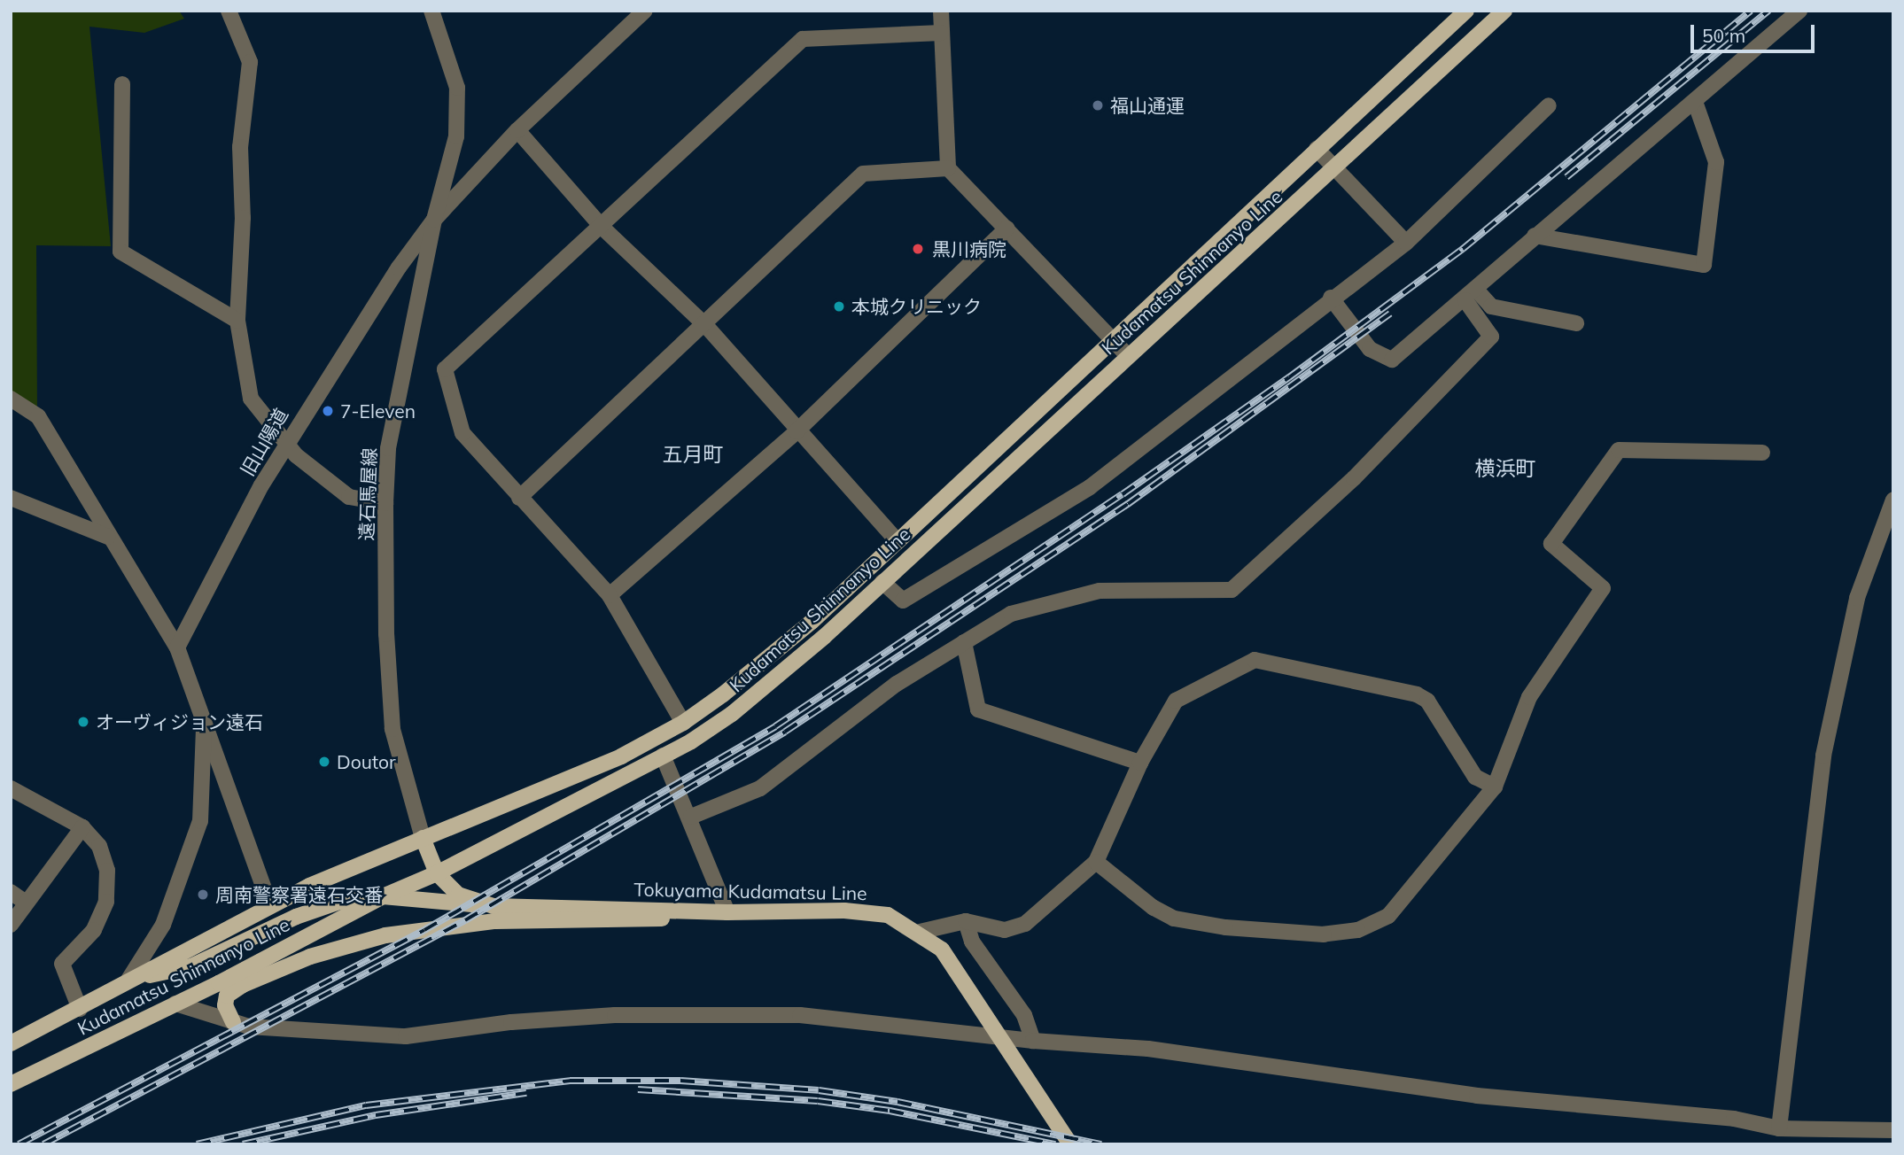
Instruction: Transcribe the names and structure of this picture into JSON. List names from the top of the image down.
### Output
{
  "streets": {
    "main road": ["Kudamatsu Shinnanyo Line", "Tokuyama Kudamatsu Line"],
    "street": ["旧山陽道", "遠石馬屋線"]
  },
  "crossings": [
    ["Kudamatsu Shinnanyo Line", "遠石馬屋線"],
    ["Kudamatsu Shinnanyo Line", "Tokuyama Kudamatsu Line"],
    ["旧山陽道", "遠石馬屋線"],
    ["遠石馬屋線", "Tokuyama Kudamatsu Line"]
  ],
  "districts": ["五月町", "横浜町"],
  "places": [
    "福山通運",
    "黒川病院",
    "本城クリニック",
    "7-Eleven",
    "オーヴィジョン遠石",
    "Doutor",
    "周南警察署遠石交番"
  ],
  "scale_bar": "50 m"
}
